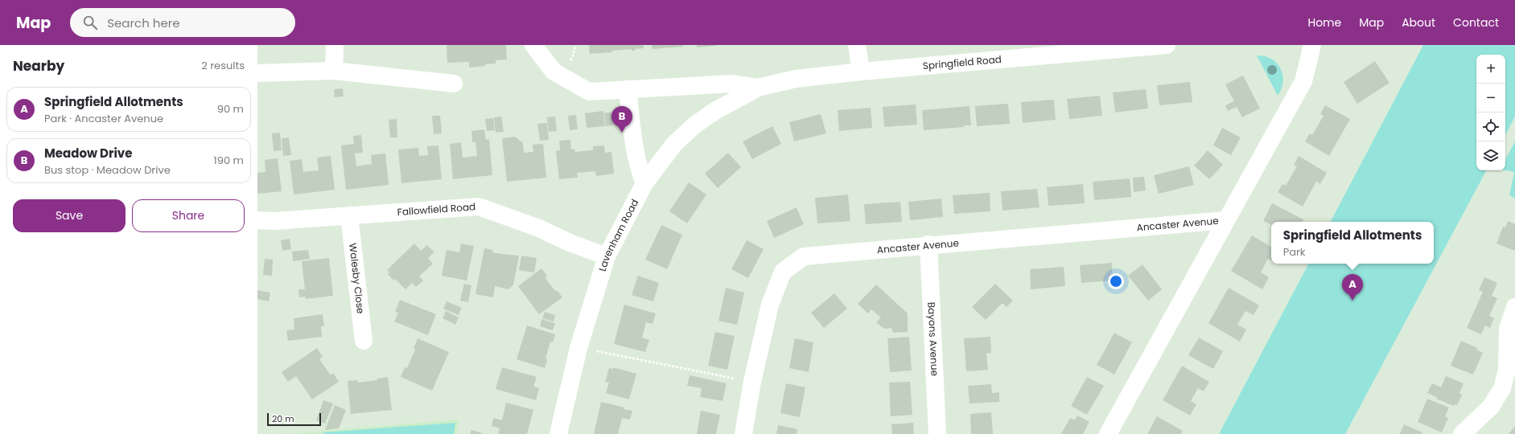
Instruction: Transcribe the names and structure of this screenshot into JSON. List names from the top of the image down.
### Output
{
  "streets": {
    "street": [
      "Springfield Road",
      "Fallowfield Road",
      "Ancaster Avenue",
      "Lavenham Road",
      "Walesby Close",
      "Bayons Avenue"
    ]
  },
  "crossings": [
    ["Springfield Road", "Lavenham Road"],
    ["Fallowfield Road", "Lavenham Road"],
    ["Fallowfield Road", "Walesby Close"],
    ["Ancaster Avenue", "Bayons Avenue"]
  ],
  "scale_bar": "20 m",
  "page": {
    "header": "Map",
    "search": "Search here",
    "nav": [
      "Home",
      "Map",
      "About",
      "Contact"
    ],
    "heading": ["Nearby", "2 results"],
    "map_buttons": ["+", "−"],
    "list": [
      {
        "mark": "A",
        "name": "Springfield Allotments",
        "note": "Park · Ancaster Avenue",
        "value": "90 m"
      },
      {
        "mark": "B",
        "name": "Meadow Drive",
        "note": "Bus stop · Meadow Drive",
        "value": "190 m"
      }
    ],
    "pins": ["B", "A"],
    "buttons": ["Save", "Share"],
    "popup": ["Springfield Allotments", "Park"],
    "scale": "20 m"
  }
}
